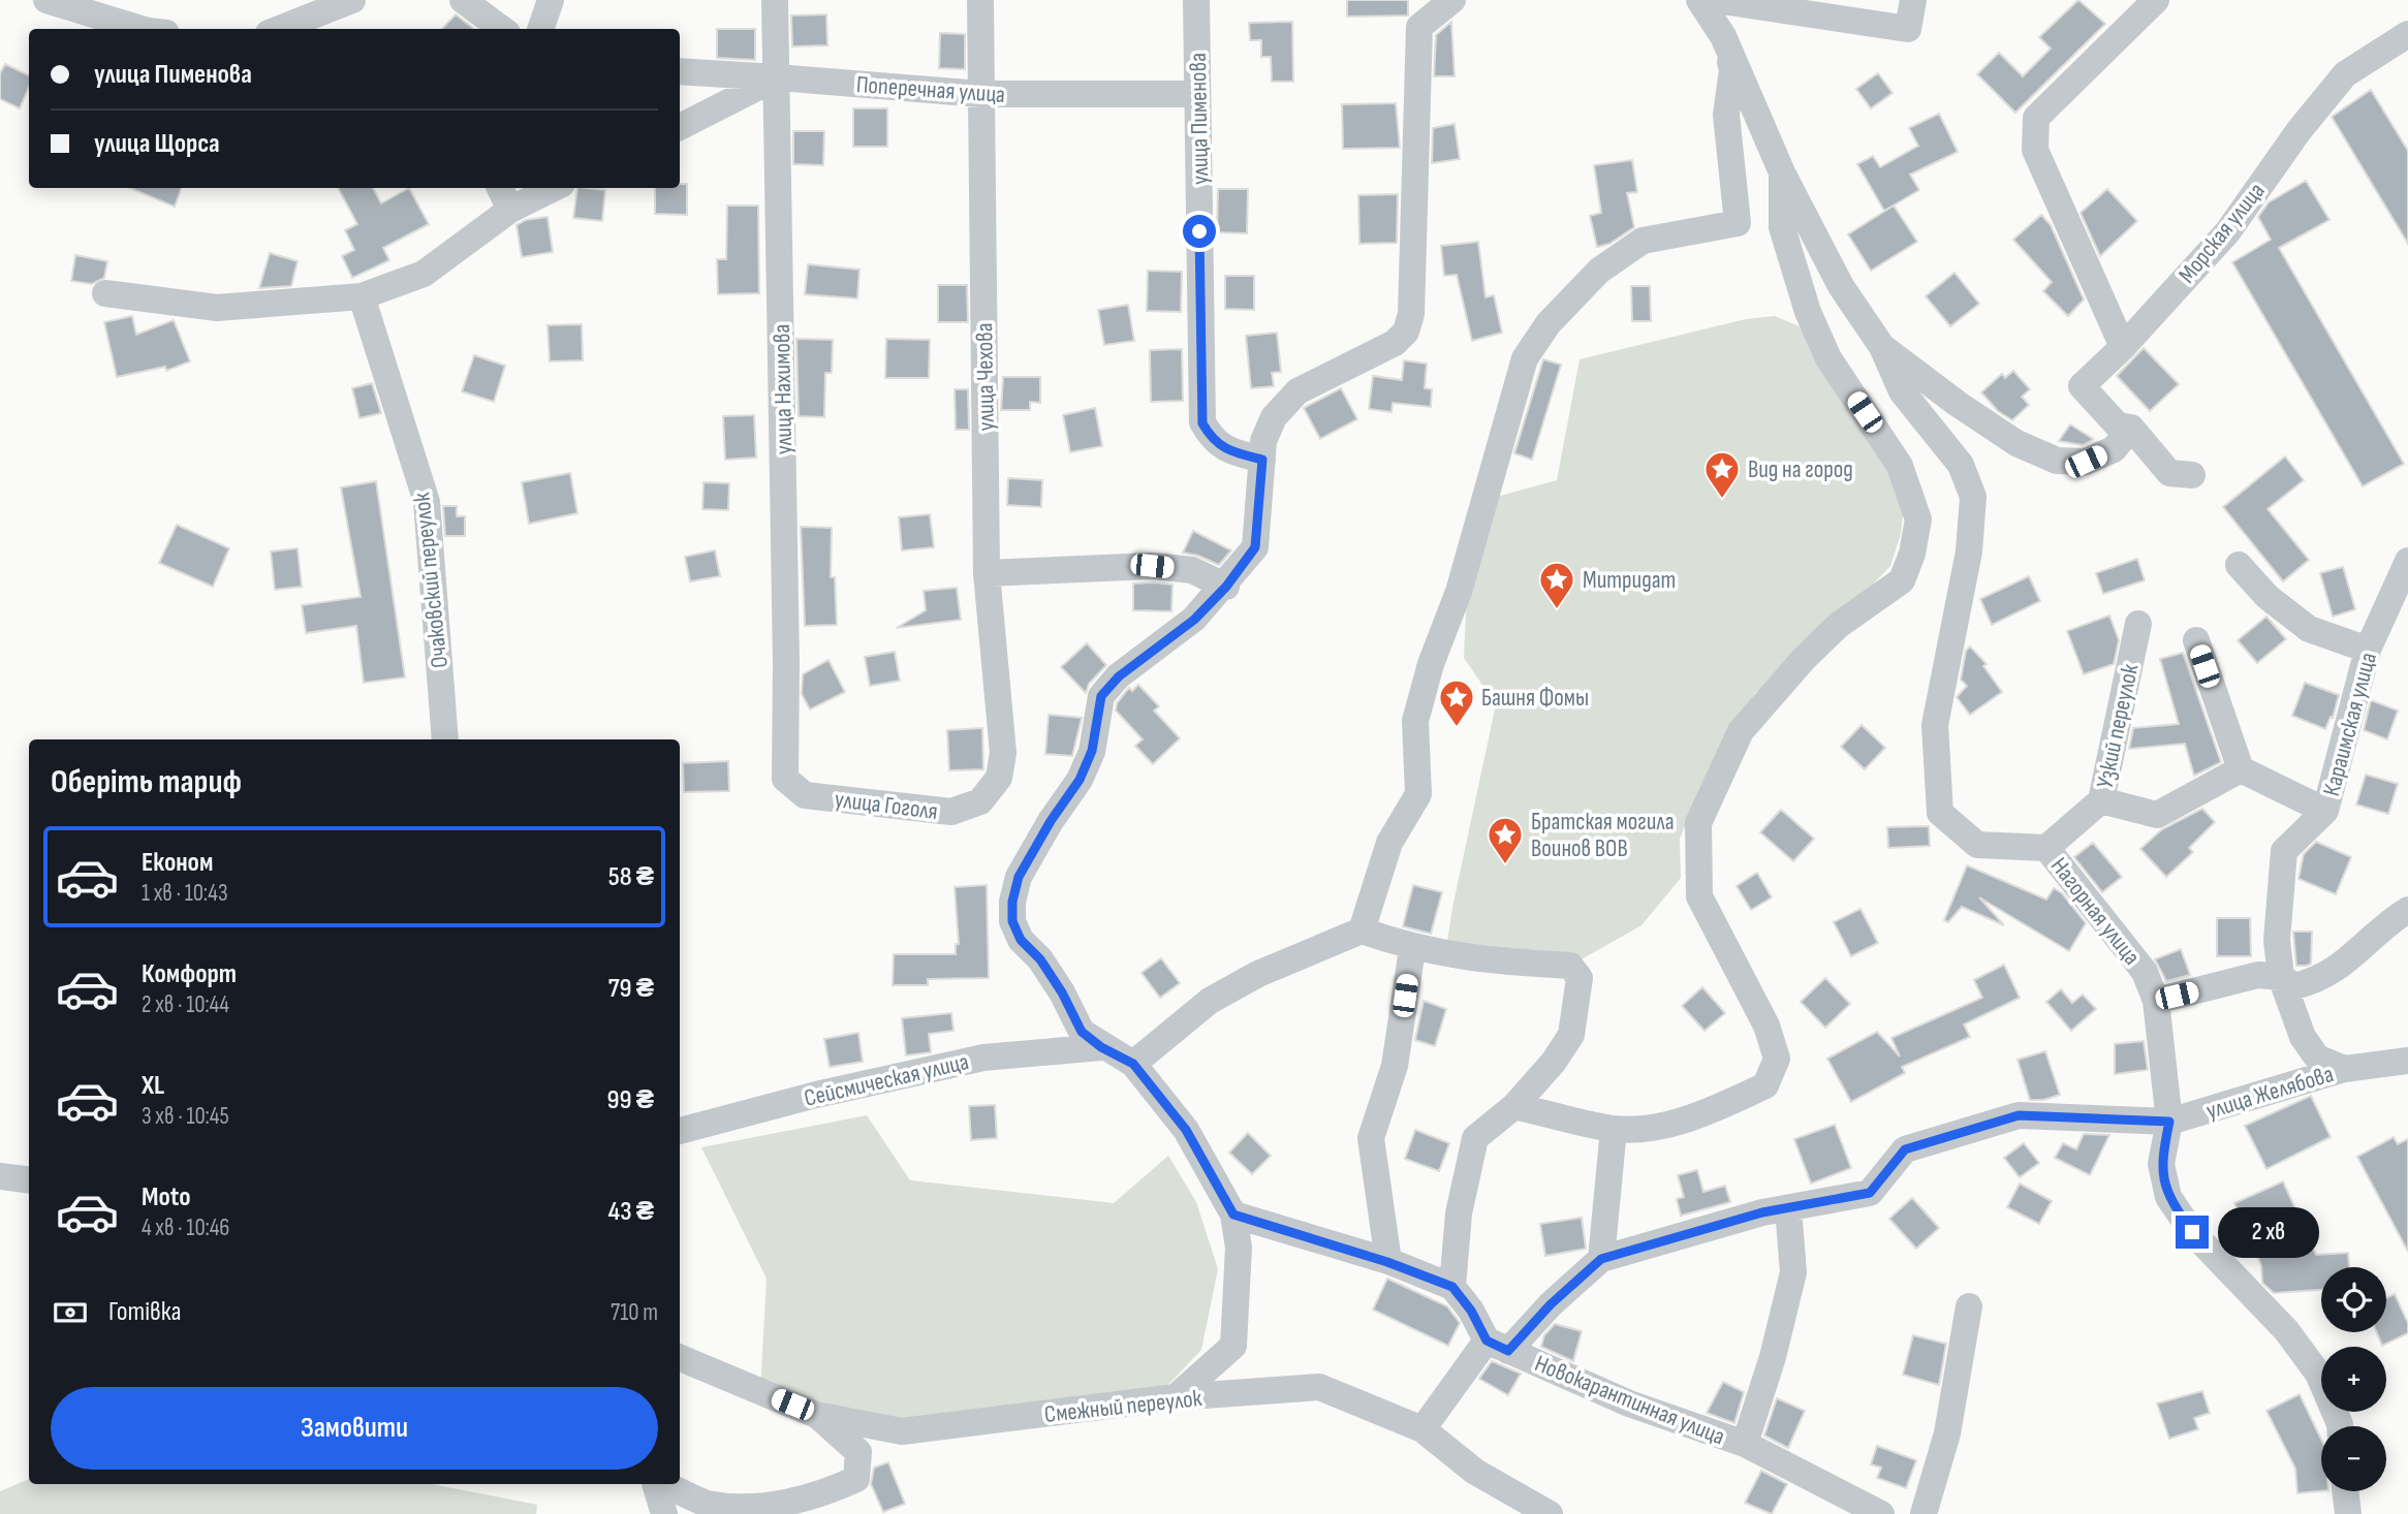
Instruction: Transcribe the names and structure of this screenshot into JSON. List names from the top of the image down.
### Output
{
  "streets": {
    "street": [
      "Поперечная улица",
      "улица Пименова",
      "Морская улица",
      "улица Чехова",
      "улица Нахимова",
      "Очаковский переулок",
      "Караимская улица",
      "Узкий переулок",
      "улица Гоголя",
      "Нагорная улица",
      "Сейсмическая улица",
      "улица Желябова",
      "Новокарантинная улица",
      "Смежный переулок"
    ]
  },
  "crossings": [
    ["Поперечная улица", "улица Пименова"],
    ["Поперечная улица", "улица Чехова"],
    ["Поперечная улица", "улица Нахимова"],
    ["улица Чехова", "улица Гоголя"],
    ["улица Нахимова", "улица Гоголя"],
    ["Караимская улица", "улица Желябова"],
    ["Узкий переулок", "Нагорная улица"],
    ["Нагорная улица", "улица Желябова"],
    ["улица Желябова", "Новокарантинная улица"],
    ["улица Желябова", "Смежный переулок"]
  ],
  "places": {
    "place": [
      "Вид на город",
      "Митридат",
      "Башня Фомы",
      "Братская могила Воинов ВОВ"
    ]
  },
  "page": {
    "banner": ["улица Пименова", "улица Щорса"],
    "heading": "Оберіть тариф",
    "list": [
      {
        "name": "Економ",
        "note": "1 хв · 10:43",
        "value": "58 ₴"
      },
      {
        "name": "Комфорт",
        "note": "2 хв · 10:44",
        "value": "79 ₴"
      },
      {
        "name": "XL",
        "note": "3 хв · 10:45",
        "value": "99 ₴"
      },
      {
        "name": "Moto",
        "note": "4 хв · 10:46",
        "value": "43 ₴"
      }
    ],
    "bubble": "2 хв",
    "map_buttons": ["+", "−"],
    "pay": ["Готівка", "710 m"],
    "buttons": "Замовити"
  }
}
